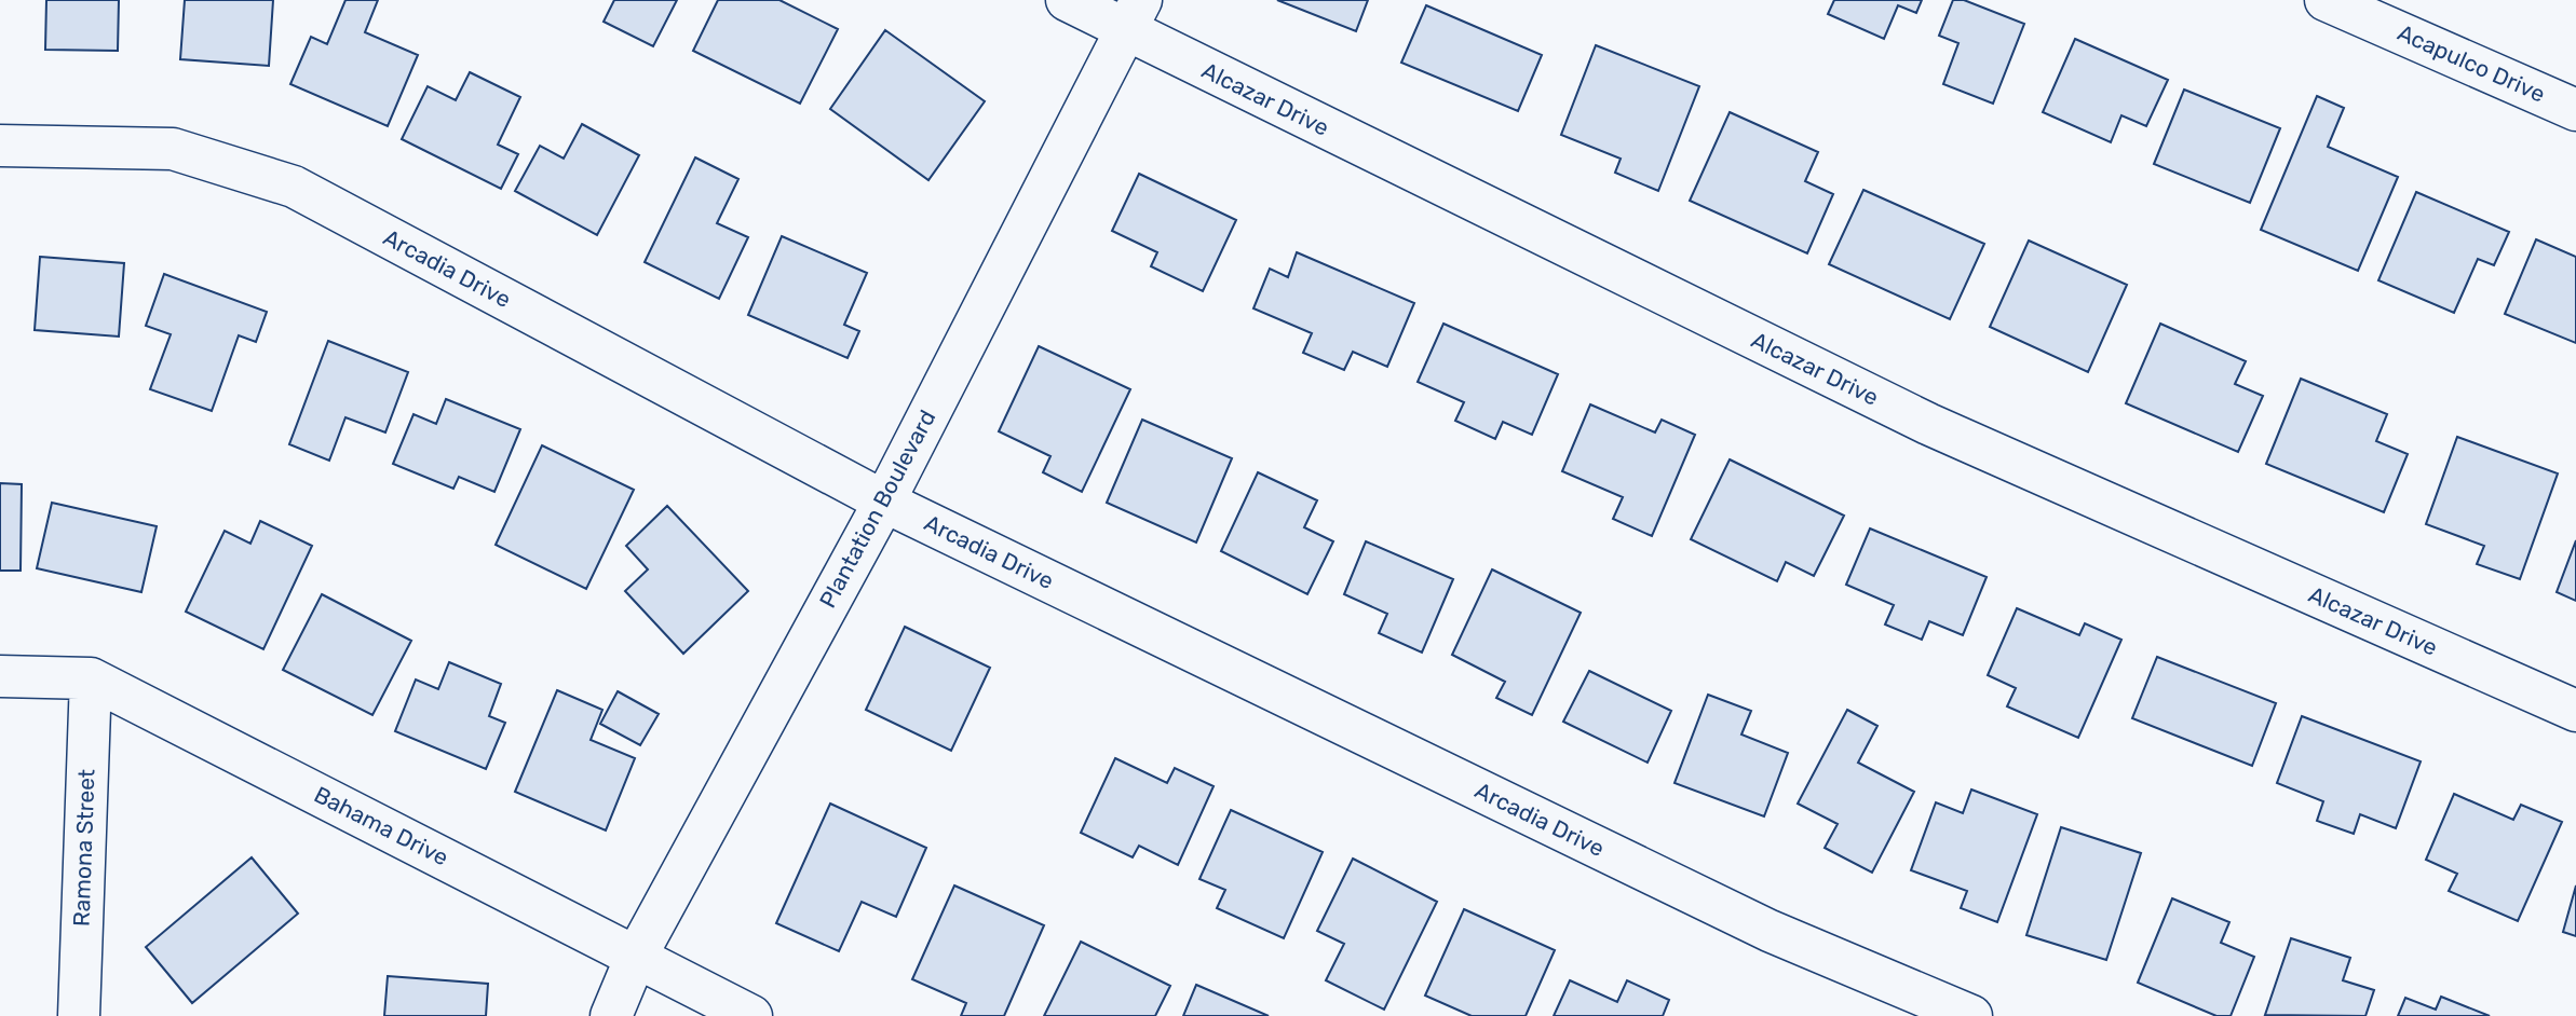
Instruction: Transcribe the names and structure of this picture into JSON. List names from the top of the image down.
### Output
{
  "streets": {
    "street": [
      "Acapulco Drive",
      "Alcazar Drive",
      "Arcadia Drive",
      "Plantation Boulevard",
      "Bahama Drive",
      "Ramona Street"
    ]
  },
  "crossings": [
    ["Alcazar Drive", "Plantation Boulevard"],
    ["Arcadia Drive", "Plantation Boulevard"],
    ["Plantation Boulevard", "Bahama Drive"],
    ["Bahama Drive", "Ramona Street"]
  ]
}
